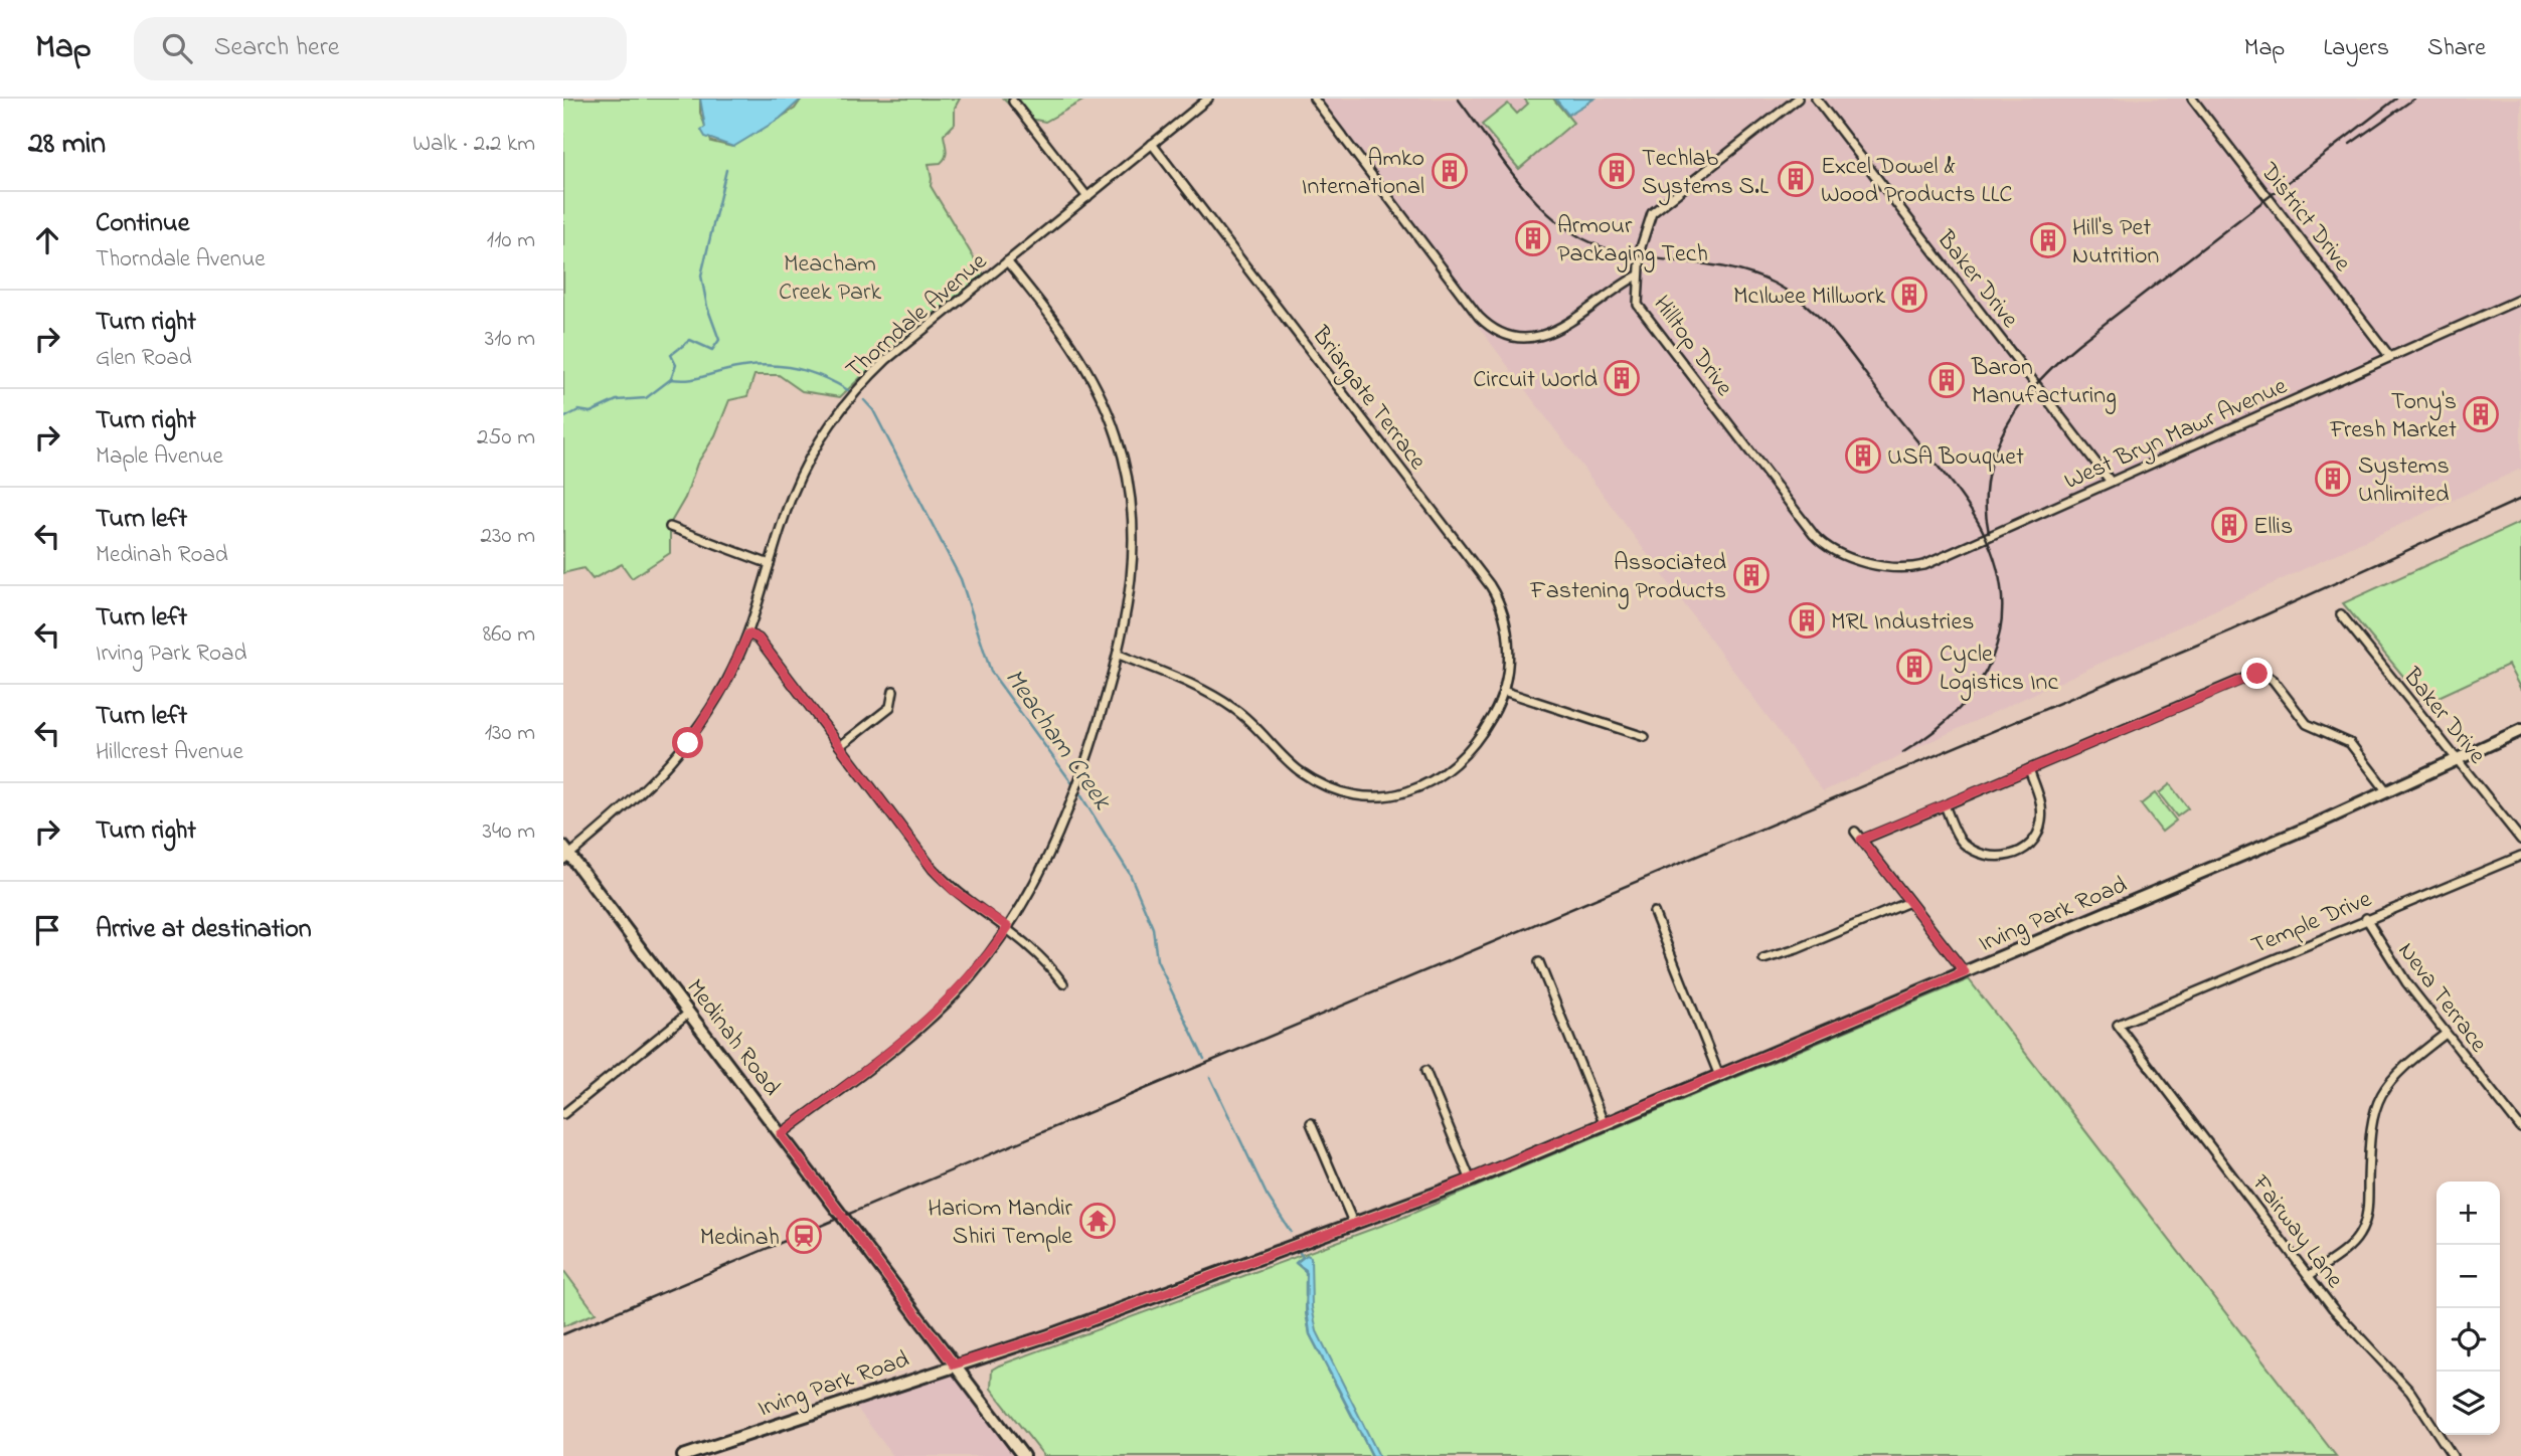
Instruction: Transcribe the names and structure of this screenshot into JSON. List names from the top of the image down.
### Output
{
  "streets": {
    "main road": ["Irving Park Road", "Medinah Road"],
    "street": [
      "District Drive",
      "Baker Drive",
      "Thorndale Avenue",
      "Hilltop Drive",
      "Briargate Terrace",
      "West Bryn Mawr Avenue",
      "Temple Drive",
      "Neva Terrace",
      "Fairway Lane"
    ]
  },
  "crossings": [
    ["District Drive", "West Bryn Mawr Avenue"],
    ["Baker Drive", "West Bryn Mawr Avenue"],
    ["Baker Drive", "Irving Park Road"],
    ["Thorndale Avenue", "Briargate Terrace"],
    ["Thorndale Avenue", "Medinah Road"],
    ["Hilltop Drive", "West Bryn Mawr Avenue"],
    ["Irving Park Road", "Medinah Road"],
    ["Temple Drive", "Neva Terrace"],
    ["Temple Drive", "Fairway Lane"]
  ],
  "water": ["Meacham Creek"],
  "parks": ["Meacham Creek Park"],
  "places": {
    "building": [
      "Amko International",
      "Techlab Systems S.L",
      "Excel Dowel & Wood Products LLC",
      "Armour Packaging Tech",
      "Hill's Pet Nutrition",
      "McIlwee Millwork",
      "Circuit World",
      "Baron Manufacturing",
      "Tony's Fresh Market",
      "USA Bouquet",
      "Systems Unlimited",
      "Ellis",
      "Associated Fastening Products",
      "MRL Industries",
      "Cycle Logistics Inc"
    ],
    "temple": ["HariOm Mandir Shiri Temple"],
    "station": ["Medinah"]
  },
  "page": {
    "header": "Map",
    "search": "Search here",
    "nav": ["Map", "Layers", "Share"],
    "heading": ["28 min", "Walk · 2.2 km"],
    "list": [
      ["Continue", "Thorndale Avenue", "110 m"],
      ["Turn right", "Glen Road", "310 m"],
      ["Turn right", "Maple Avenue", "250 m"],
      ["Turn left", "Medinah Road", "230 m"],
      ["Turn left", "Irving Park Road", "860 m"],
      ["Turn left", "Hillcrest Avenue", "130 m"],
      ["Turn right", "340 m"],
      "Arrive at destination"
    ],
    "map_buttons": ["+", "−"]
  }
}
